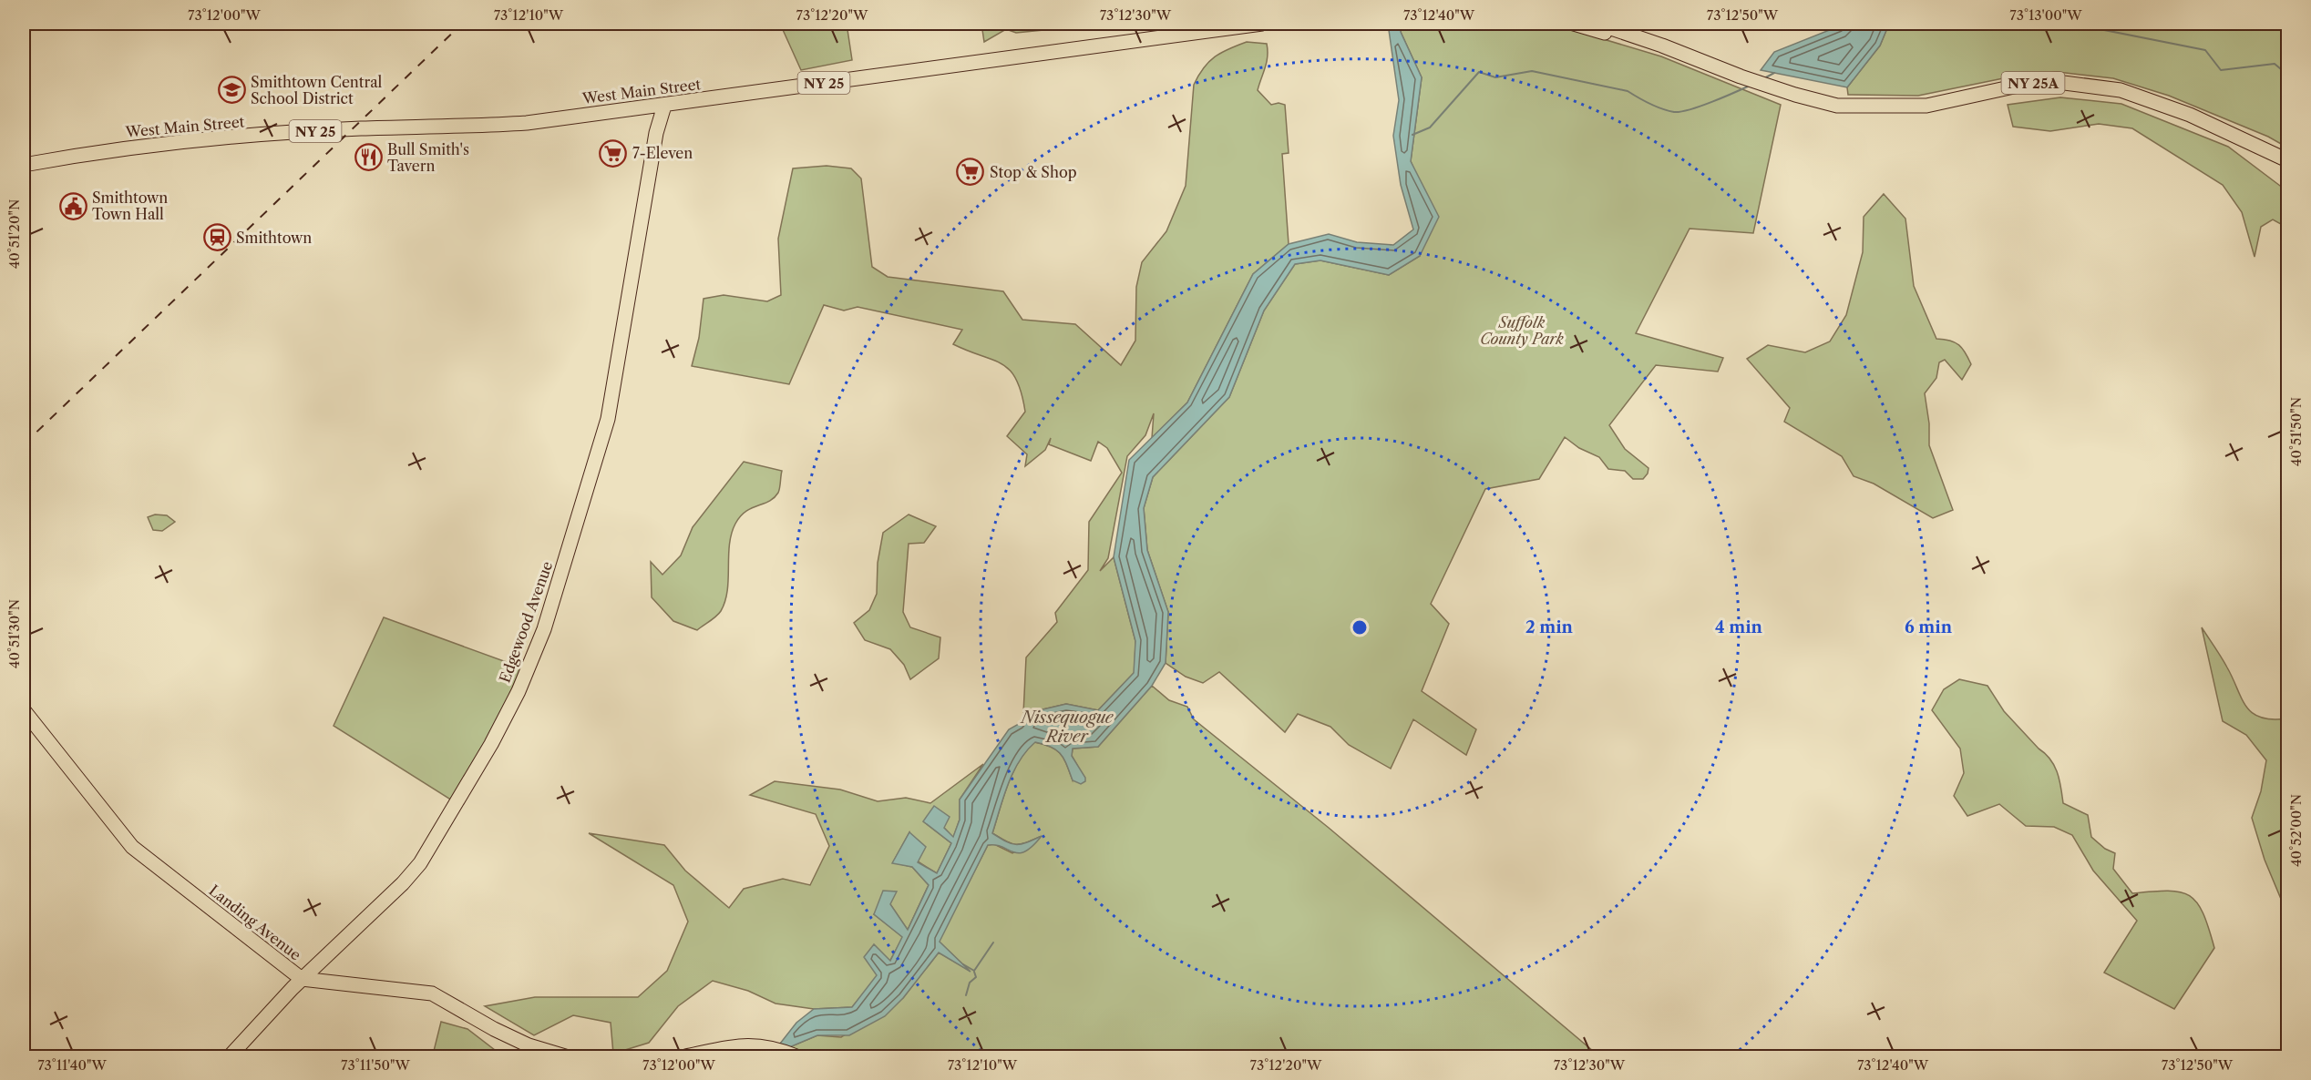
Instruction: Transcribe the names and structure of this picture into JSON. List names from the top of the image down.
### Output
{
  "streets": {
    "main road": [
      "NY 25",
      "NY 25A",
      "West Main Street",
      "Edgewood Avenue",
      "Landing Avenue"
    ]
  },
  "crossings": [
    ["West Main Street", "Edgewood Avenue"],
    ["Edgewood Avenue", "Landing Avenue"]
  ],
  "water": ["Nissequogue River"],
  "parks": ["Suffolk County Park"],
  "places": {
    "school or university": ["Smithtown Central School District"],
    "supermarket": ["7-Eleven", "Stop & Shop"],
    "restaurant": ["Bull Smith's Tavern"],
    "public building": ["Smithtown Town Hall"],
    "station": ["Smithtown"]
  },
  "coordinates": [
    "73°12'00\"W",
    "73°12'10\"W",
    "73°12'20\"W",
    "73°12'30\"W",
    "73°12'40\"W",
    "73°12'50\"W",
    "73°13'00\"W",
    "40°51'20\"N",
    "40°51'50\"N",
    "40°51'30\"N",
    "40°52'00\"N",
    "73°11'40\"W",
    "73°11'50\"W"
  ],
  "rings": ["2 min", "4 min", "6 min"]
}
